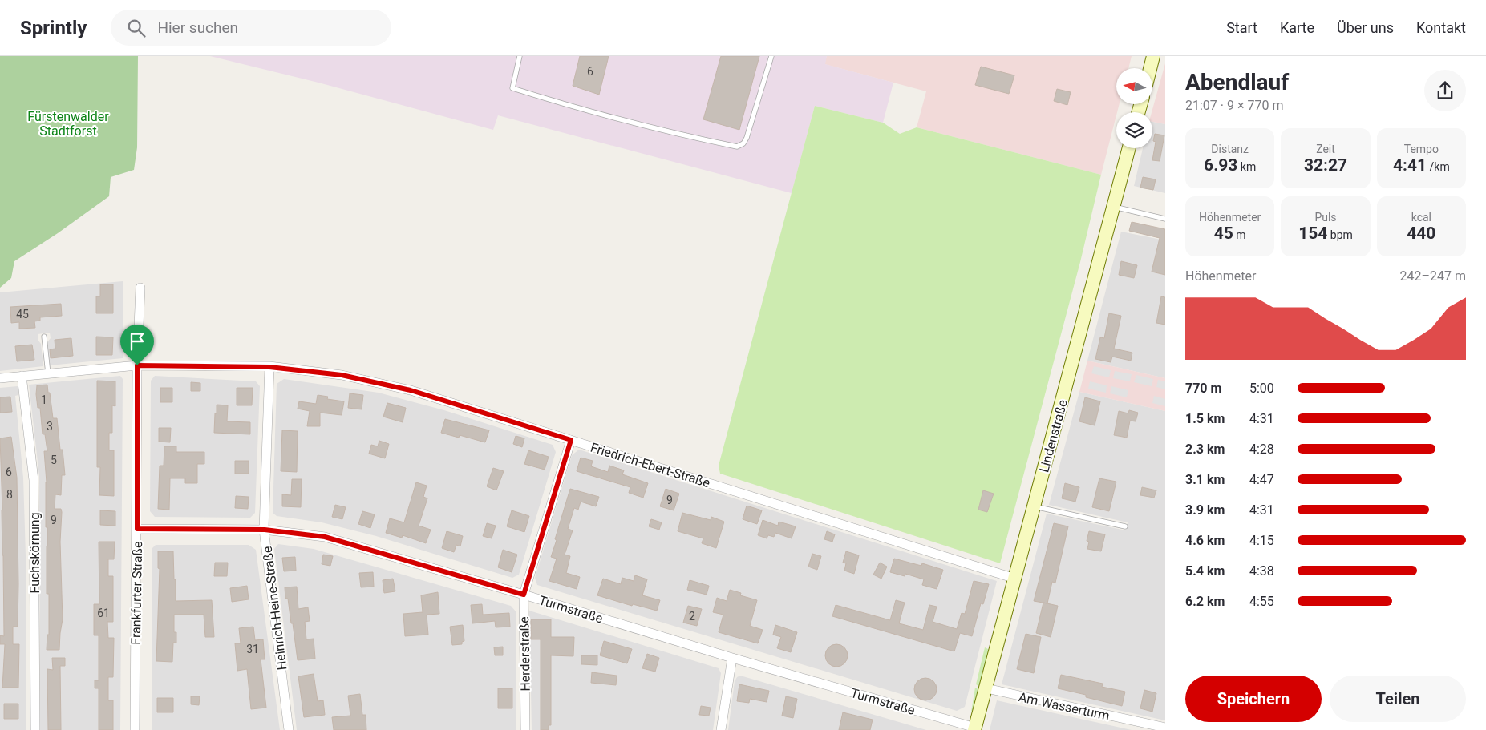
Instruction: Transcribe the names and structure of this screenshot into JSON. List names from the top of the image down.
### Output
{
  "streets": {
    "street": [
      "Lindenstraße",
      "Friedrich-Ebert-Straße",
      "Fuchskörnung",
      "Frankfurter Straße",
      "Heinrich-Heine-Straße",
      "Turmstraße",
      "Herderstraße",
      "Am Wasserturm"
    ]
  },
  "crossings": [
    ["Lindenstraße", "Friedrich-Ebert-Straße"],
    ["Lindenstraße", "Turmstraße"],
    ["Lindenstraße", "Am Wasserturm"],
    ["Friedrich-Ebert-Straße", "Fuchskörnung"],
    ["Friedrich-Ebert-Straße", "Frankfurter Straße"],
    ["Friedrich-Ebert-Straße", "Heinrich-Heine-Straße"],
    ["Friedrich-Ebert-Straße", "Herderstraße"],
    ["Frankfurter Straße", "Turmstraße"],
    ["Heinrich-Heine-Straße", "Turmstraße"],
    ["Turmstraße", "Herderstraße"]
  ],
  "parks": ["Fürstenwalder Stadtforst"],
  "house_numbers": [
    "6",
    "45",
    "1",
    "3",
    "5",
    "6",
    "8",
    "9",
    "9",
    "61",
    "2",
    "31"
  ],
  "north": "left",
  "page": {
    "header": "Sprintly",
    "search": "Hier suchen",
    "nav": [
      "Start",
      "Karte",
      "Über uns",
      "Kontakt"
    ],
    "heading": ["Abendlauf", "21:07 · 9 × 770 m"],
    "stats": [
      ["Distanz", "6.93 km"],
      ["Zeit", "32:27"],
      ["Tempo", "4:41 /km"],
      ["Höhenmeter", "45 m"],
      ["Puls", "154 bpm"],
      ["kcal", "440"]
    ],
    "chart": ["Höhenmeter", "242–247 m"],
    "list": [
      {
        "name": "770 m",
        "note": "5:00"
      },
      {
        "name": "1.5 km",
        "note": "4:31"
      },
      {
        "name": "2.3 km",
        "note": "4:28"
      },
      {
        "name": "3.1 km",
        "note": "4:47"
      },
      {
        "name": "3.9 km",
        "note": "4:31"
      },
      {
        "name": "4.6 km",
        "note": "4:15"
      },
      {
        "name": "5.4 km",
        "note": "4:38"
      },
      {
        "name": "6.2 km",
        "note": "4:55"
      }
    ],
    "buttons": ["Speichern", "Teilen"]
  }
}
